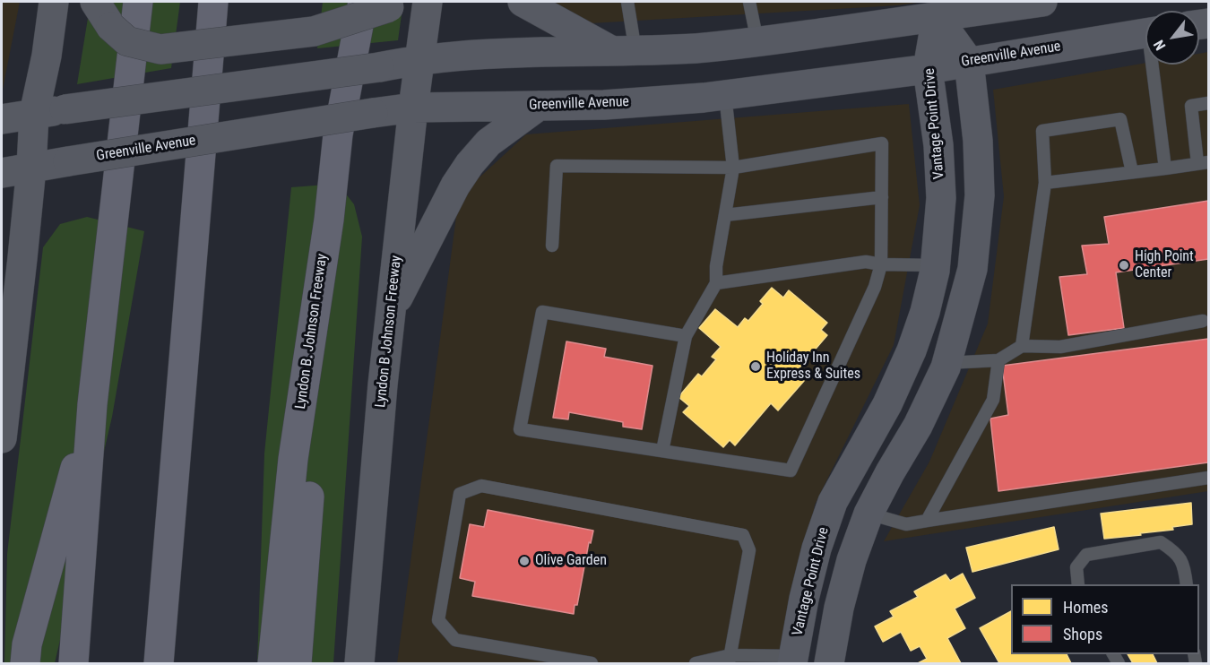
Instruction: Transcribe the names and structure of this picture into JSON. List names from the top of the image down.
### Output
{
  "streets": {
    "highway": ["Lyndon B. Johnson Freeway"],
    "main road": ["Greenville Avenue", "Vantage Point Drive", "Lyndon B Johnson Freeway"]
  },
  "crossings": [
    ["Greenville Avenue", "Vantage Point Drive"],
    ["Greenville Avenue", "Lyndon B Johnson Freeway"]
  ],
  "places": ["High Point Center", "Holiday Inn Express & Suites", "Olive Garden"],
  "legend": ["Homes", "Shops"],
  "north": "bottom left"
}
